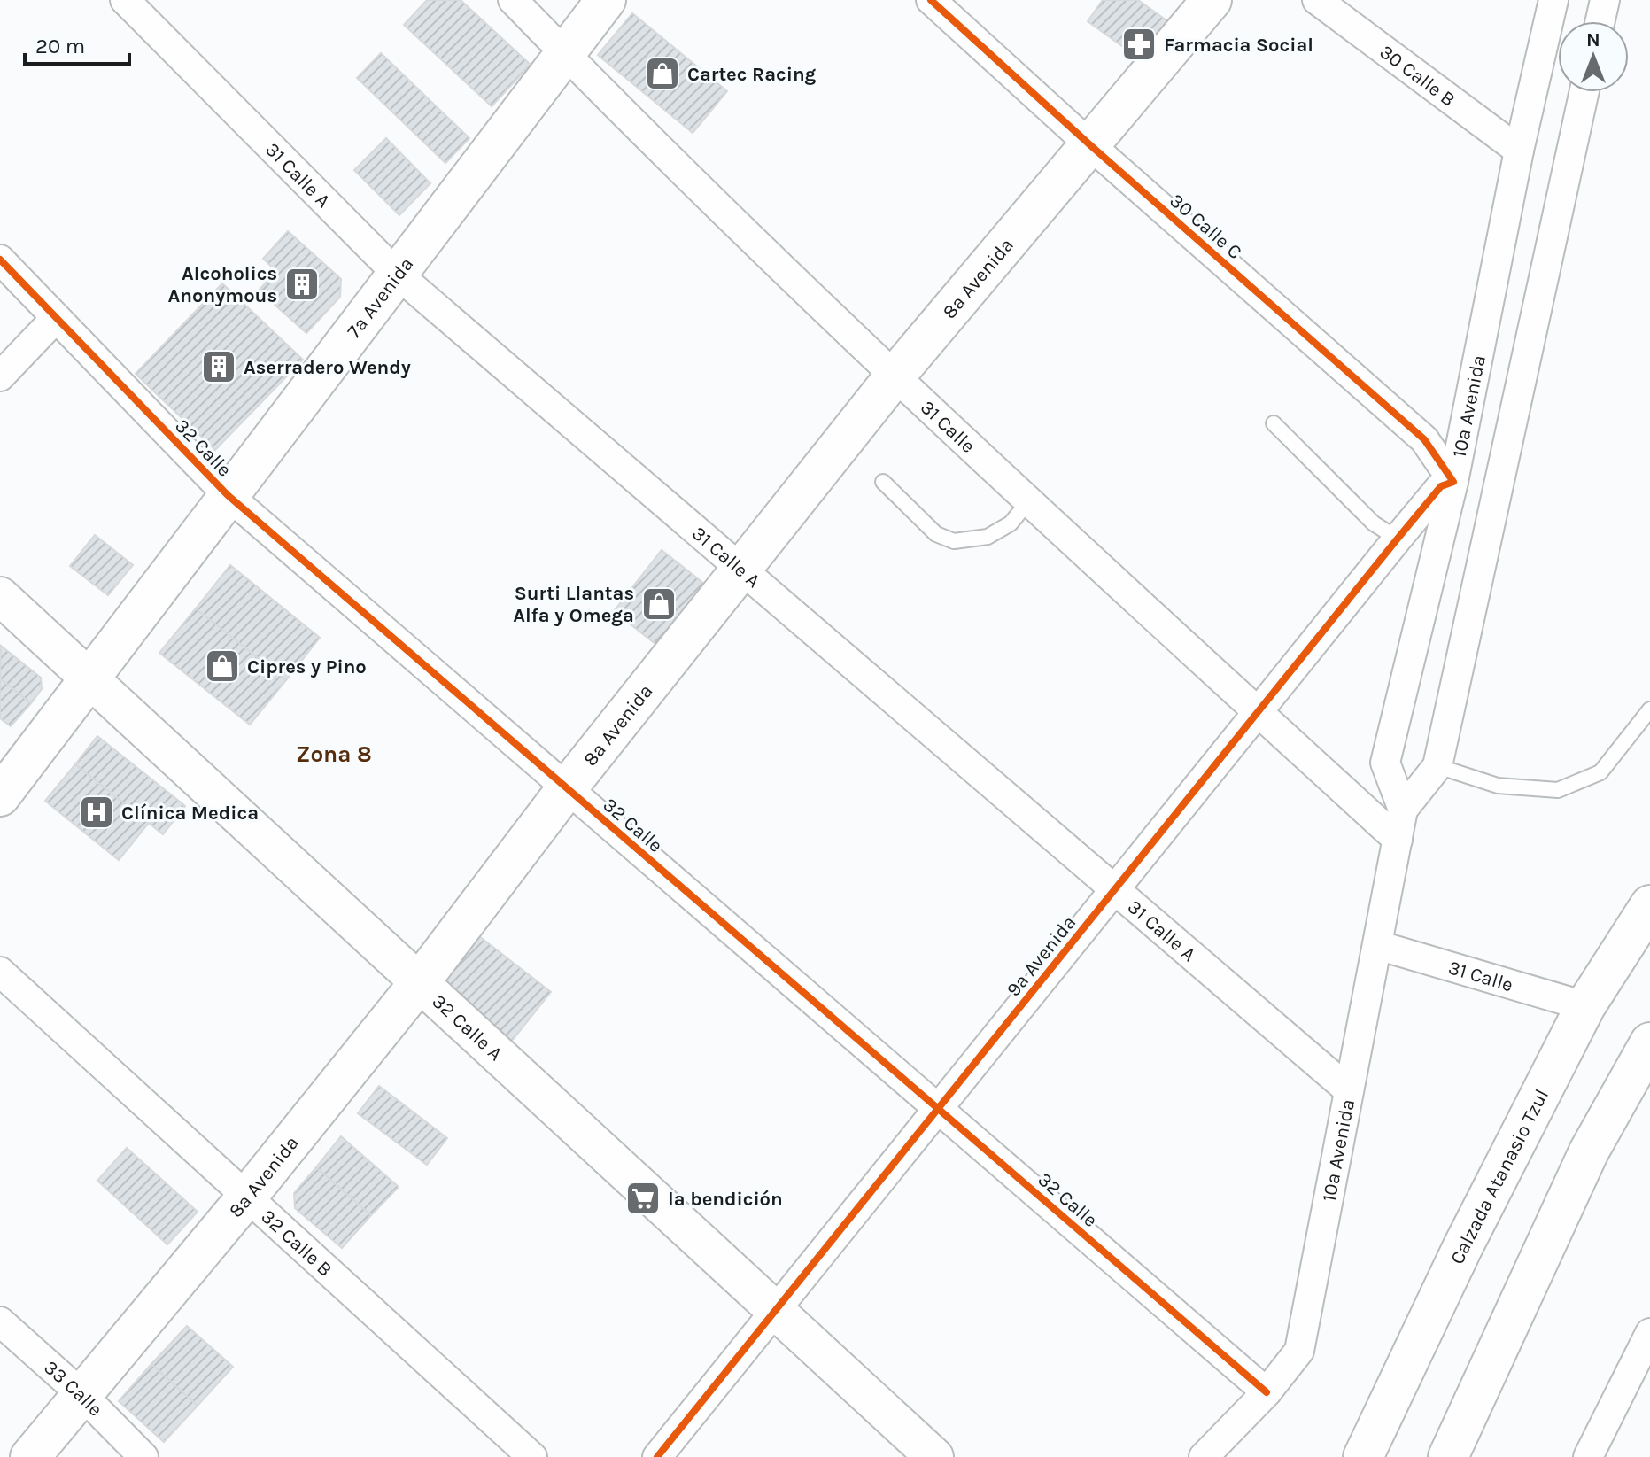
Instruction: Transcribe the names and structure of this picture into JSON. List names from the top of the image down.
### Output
{
  "streets": {
    "main road": ["8a Avenida", "7a Avenida", "Calzada Atanasio Tzul"],
    "street": [
      "30 Calle B",
      "31 Calle A",
      "30 Calle C",
      "10a Avenida",
      "31 Calle",
      "32 Calle",
      "9a Avenida",
      "32 Calle A",
      "32 Calle B",
      "33 Calle"
    ]
  },
  "crossings": [
    ["30 Calle B", "10a Avenida"],
    ["31 Calle A", "8a Avenida"],
    ["31 Calle A", "7a Avenida"],
    ["31 Calle A", "10a Avenida"],
    ["31 Calle A", "9a Avenida"],
    ["30 Calle C", "8a Avenida"],
    ["30 Calle C", "10a Avenida"],
    ["30 Calle C", "9a Avenida"],
    ["8a Avenida", "31 Calle"],
    ["8a Avenida", "32 Calle"],
    ["8a Avenida", "32 Calle A"],
    ["8a Avenida", "32 Calle B"],
    ["8a Avenida", "33 Calle"],
    ["7a Avenida", "31 Calle"],
    ["7a Avenida", "32 Calle"],
    ["7a Avenida", "32 Calle A"],
    ["10a Avenida", "31 Calle"],
    ["10a Avenida", "32 Calle"],
    ["10a Avenida", "9a Avenida"],
    ["31 Calle", "9a Avenida"],
    ["31 Calle", "Calzada Atanasio Tzul"],
    ["32 Calle", "9a Avenida"],
    ["9a Avenida", "32 Calle A"]
  ],
  "districts": ["Zona 8"],
  "places": {
    "pharmacy": ["Farmacia Social"],
    "shop": ["Cartec Racing", "Surti Llantas Alfa y Omega", "Cipres y Pino"],
    "building": ["Alcoholics Anonymous", "Aserradero Wendy"],
    "hospital": ["Clínica Medica"],
    "supermarket": ["la bendición"]
  },
  "scale_bar": "20 m",
  "north": "top"
}
